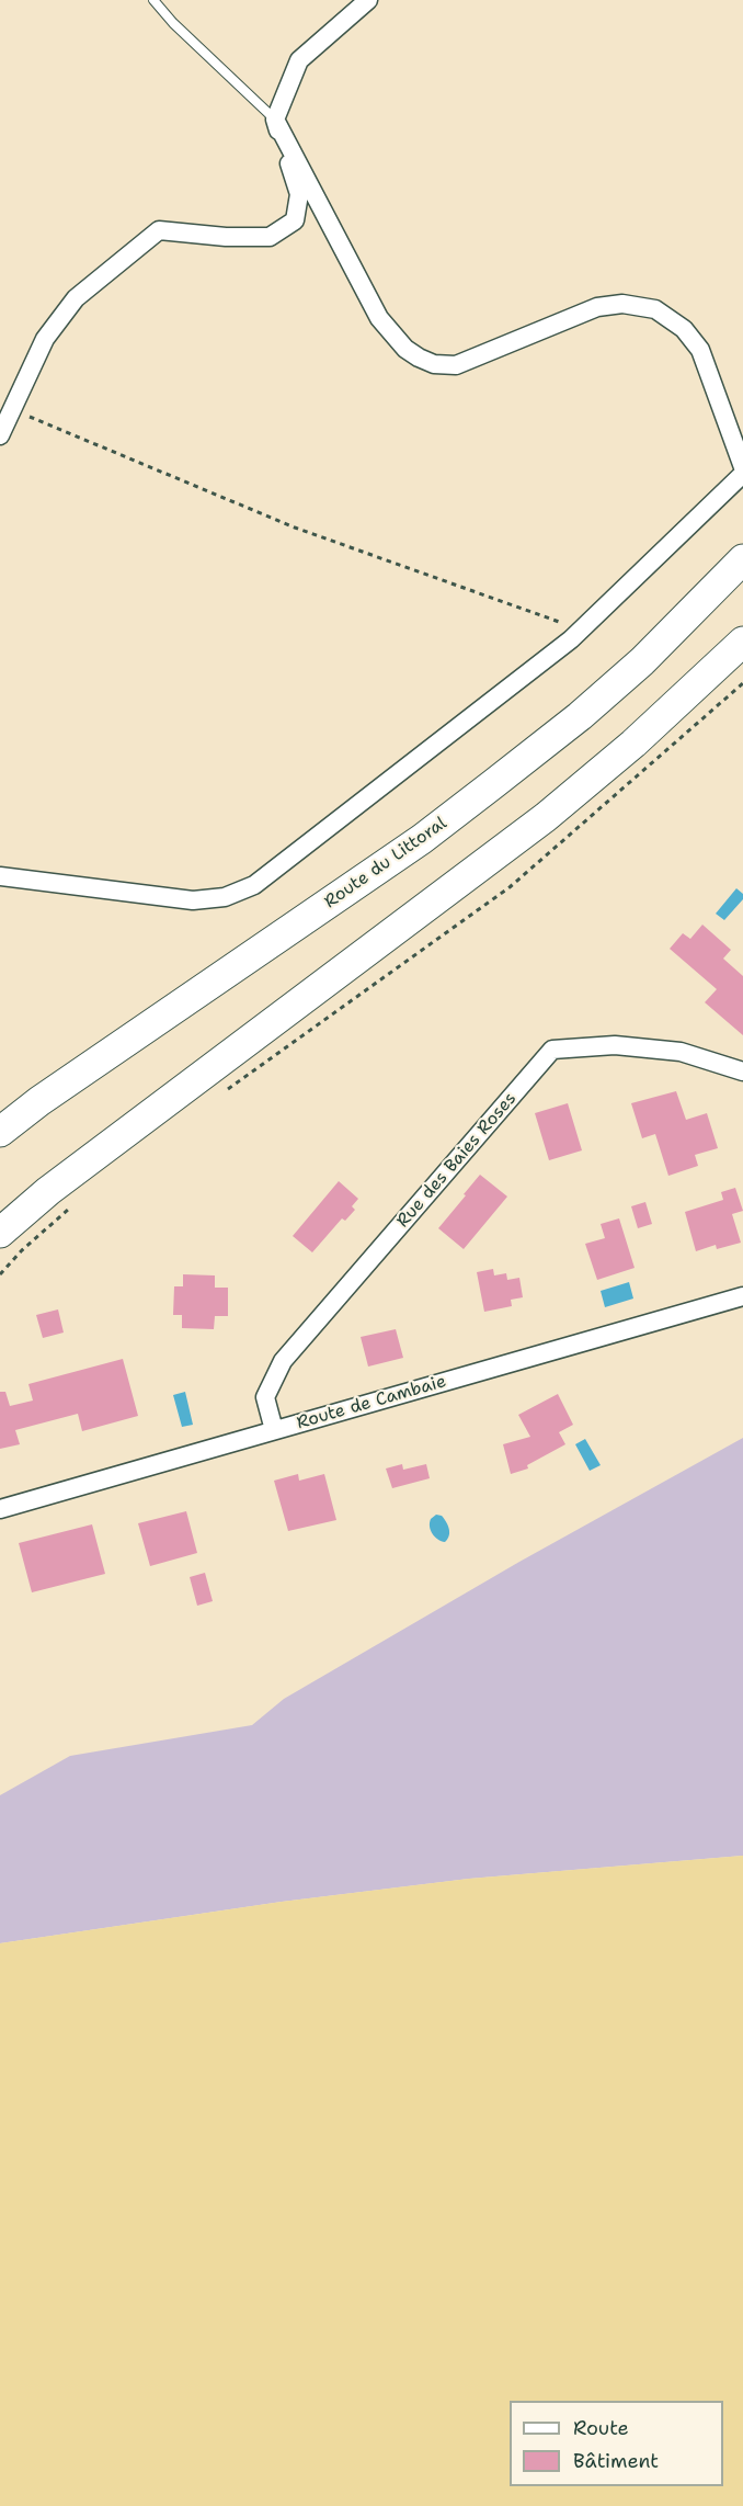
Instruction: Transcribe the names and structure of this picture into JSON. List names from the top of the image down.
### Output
{
  "streets": {
    "highway": ["Route du Littoral"],
    "street": ["Rue des Baies Roses", "Route de Cambaie"]
  },
  "crossings": [
    ["Rue des Baies Roses", "Route de Cambaie"]
  ],
  "legend": ["Route", "Bâtiment"]
}
